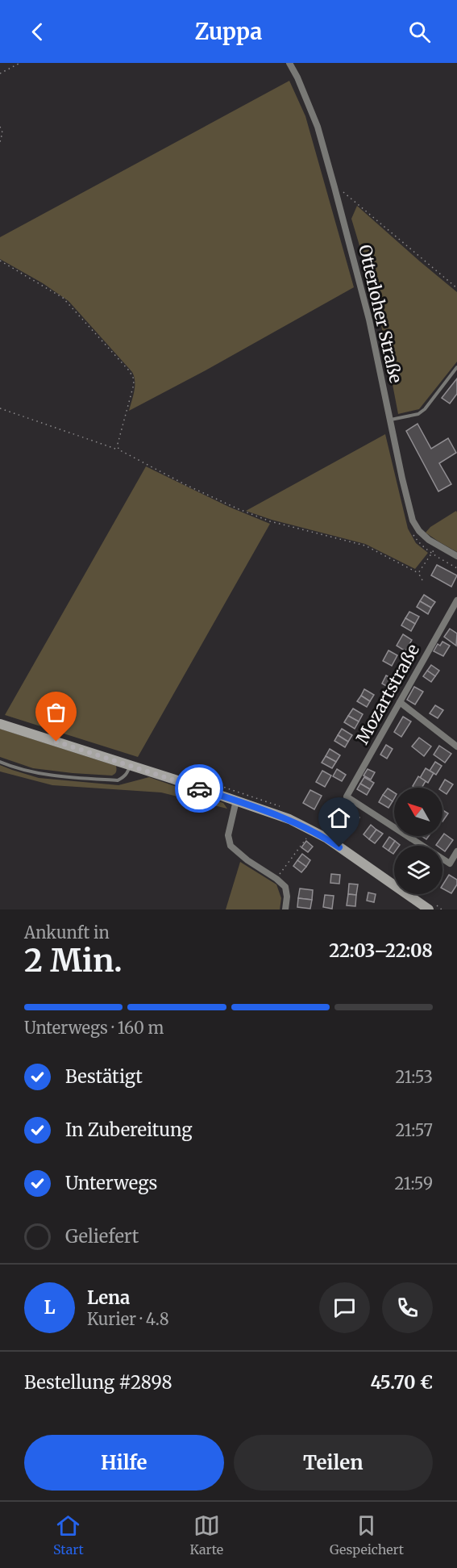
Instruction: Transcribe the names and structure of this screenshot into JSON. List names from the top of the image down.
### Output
{
  "streets": {
    "street": ["Otterloher Straße", "Mozartstraße"]
  },
  "north": "top left",
  "page": {
    "header": "Zuppa",
    "heading": ["2 Min.", "Ankunft in", "22:03–22:08"],
    "panel": [
      "Lena",
      "Kurier · 4.8",
      "Bestellung #2898",
      "45.70 €"
    ],
    "bar": "Unterwegs · 160 m",
    "list": [
      ["Bestätigt", "21:53"],
      ["In Zubereitung", "21:57"],
      ["Unterwegs", "21:59"],
      "Geliefert"
    ],
    "round": "L",
    "buttons": ["Hilfe", "Teilen"],
    "tabs": ["Start", "Karte", "Gespeichert"]
  }
}
